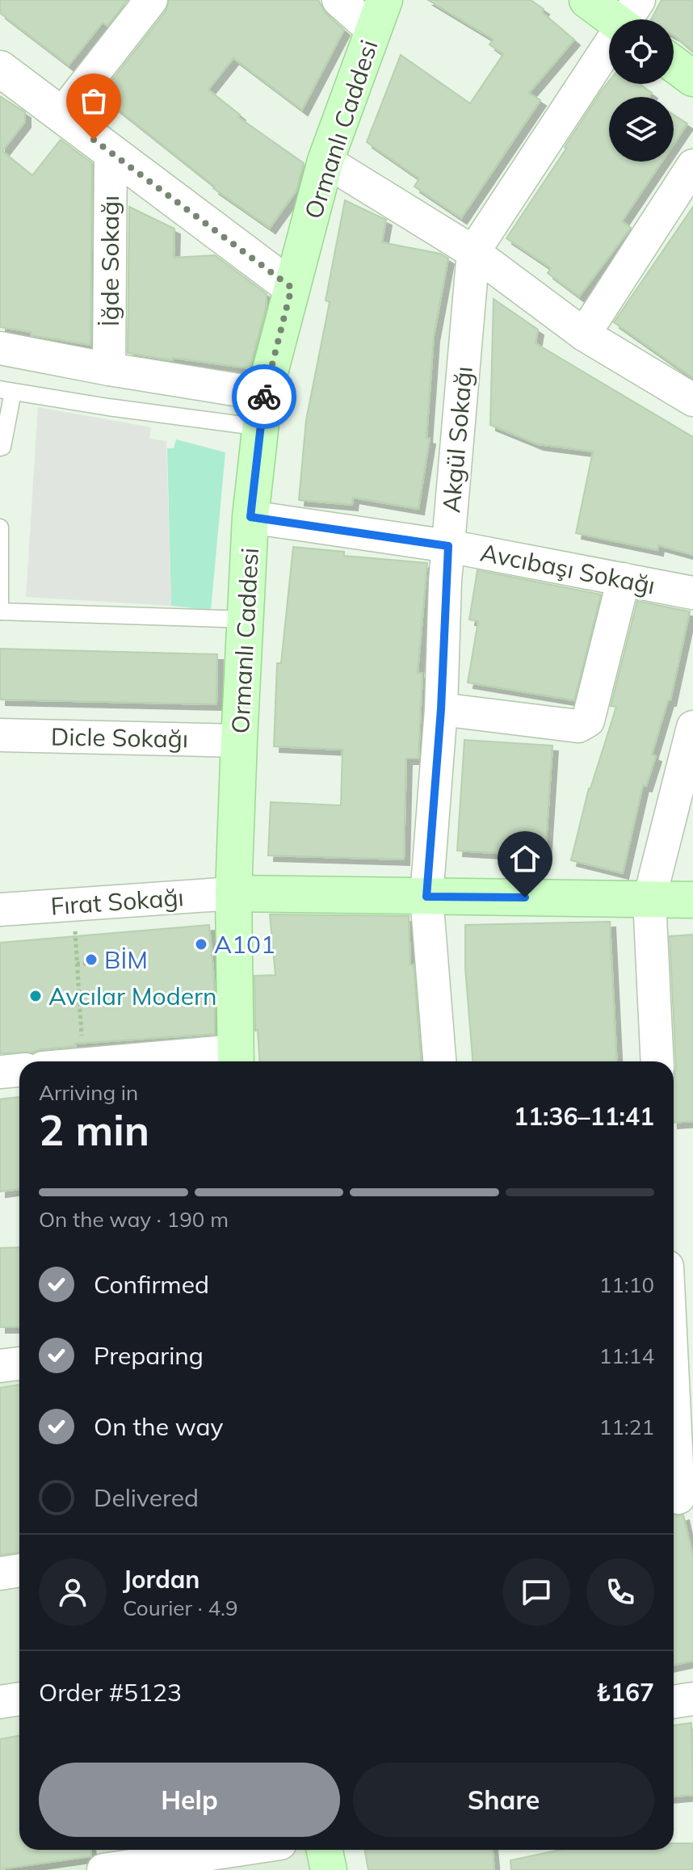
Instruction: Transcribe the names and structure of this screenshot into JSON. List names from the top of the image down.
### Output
{
  "streets": {
    "main road": ["Ormanlı Caddesi"],
    "street": [
      "İğde Sokağı",
      "Akgül Sokağı",
      "Avcıbaşı Sokağı",
      "Dicle Sokağı",
      "Fırat Sokağı"
    ]
  },
  "crossings": [
    ["Ormanlı Caddesi", "Avcıbaşı Sokağı"],
    ["Ormanlı Caddesi", "Dicle Sokağı"],
    ["Ormanlı Caddesi", "Fırat Sokağı"],
    ["Akgül Sokağı", "Avcıbaşı Sokağı"]
  ],
  "places": ["A101", "BİM", "Avcılar Modern"],
  "page": {
    "heading": ["2 min", "Arriving in", "11:36–11:41"],
    "panel": [
      "Jordan",
      "Courier · 4.9",
      "Order #5123",
      "₺167"
    ],
    "bar": "On the way · 190 m",
    "list": [
      ["Confirmed", "11:10"],
      ["Preparing", "11:14"],
      ["On the way", "11:21"],
      "Delivered"
    ],
    "buttons": ["Help", "Share"]
  }
}
